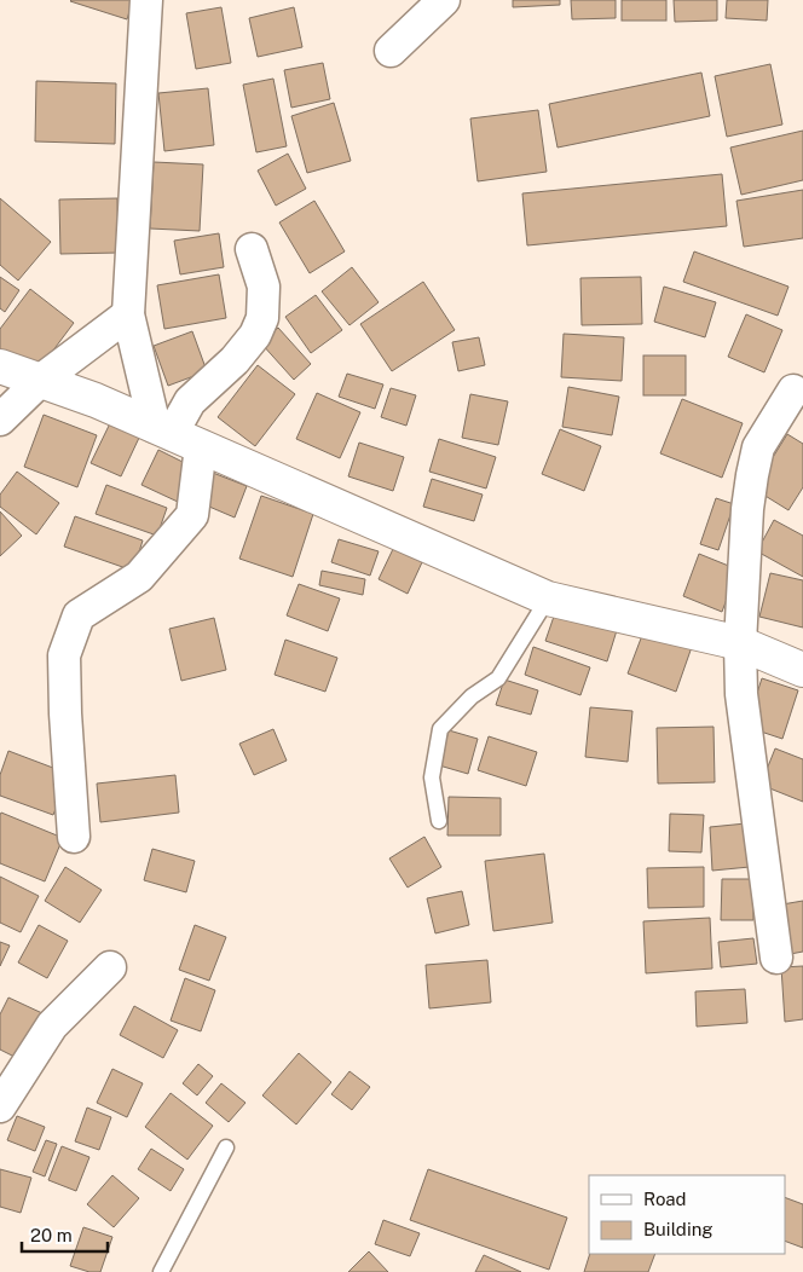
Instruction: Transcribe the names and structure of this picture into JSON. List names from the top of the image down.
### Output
{
  "legend": ["Road", "Building"],
  "scale_bar": "20 m"
}
